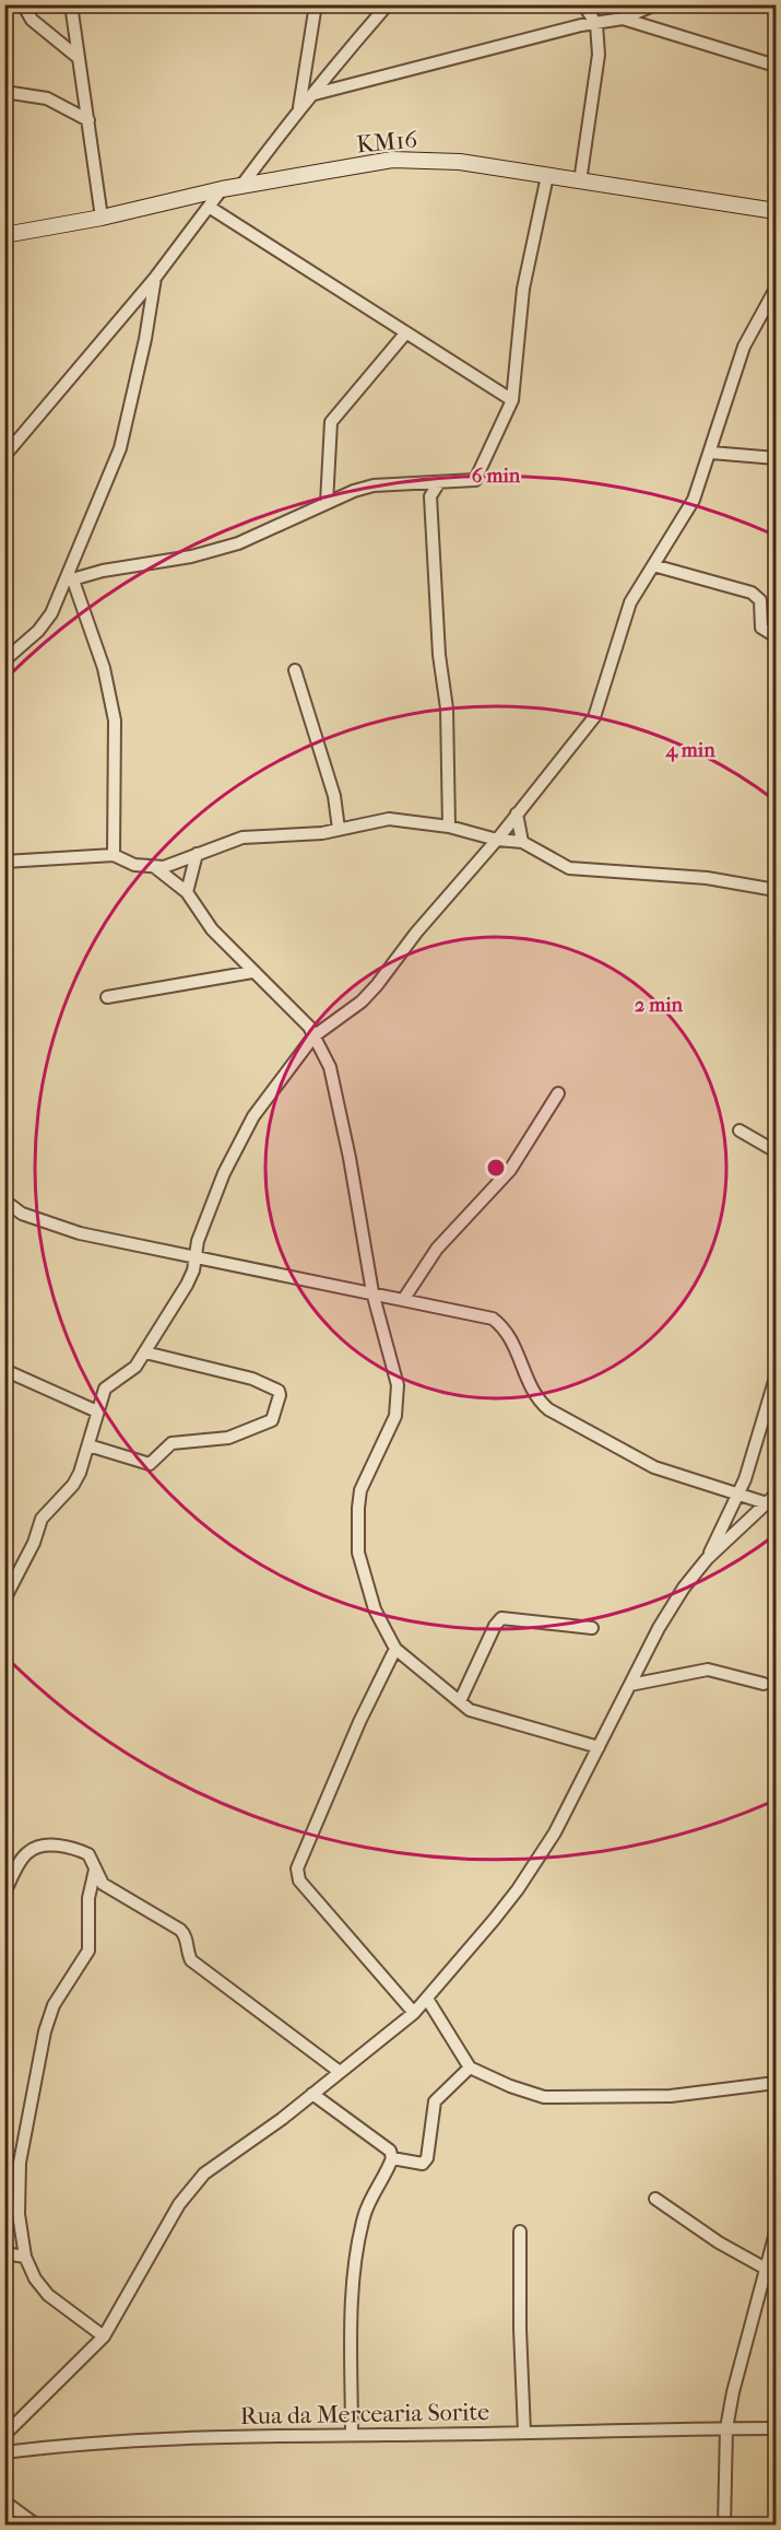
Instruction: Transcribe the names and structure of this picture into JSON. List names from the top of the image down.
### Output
{
  "streets": {
    "street": ["KM16", "Rua da Mercearia Sorite"]
  },
  "rings": ["6 min", "4 min", "2 min"]
}
